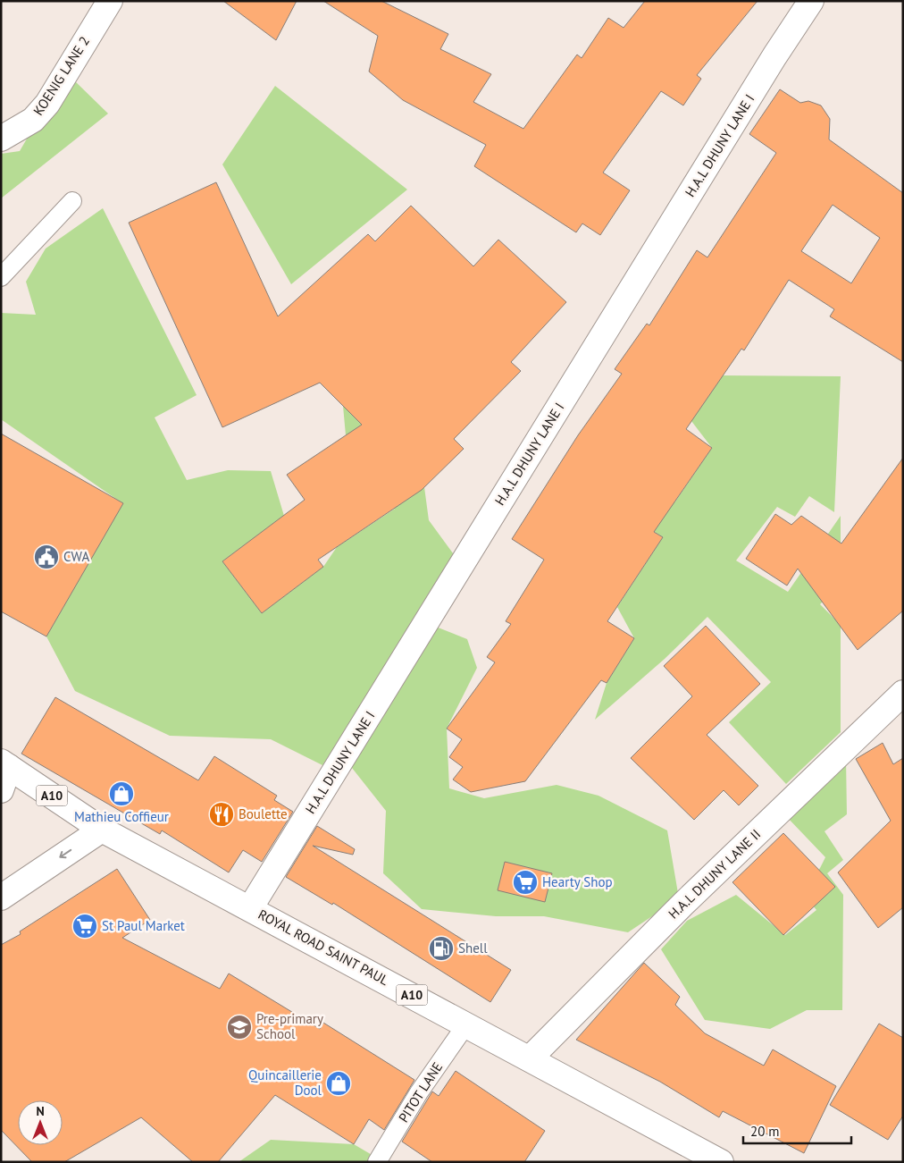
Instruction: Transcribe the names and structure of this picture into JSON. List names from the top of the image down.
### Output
{
  "streets": {
    "street": [
      "KOENIG LANE 2",
      "H.A.L DHUNY LANE I",
      "A10",
      "H.A.L DHUNY LANE II",
      "ROYAL ROAD SAINT PAUL"
    ],
    "lane": ["PITOT LANE"]
  },
  "crossings": [
    ["H.A.L DHUNY LANE I", "ROYAL ROAD SAINT PAUL"],
    ["H.A.L DHUNY LANE II", "ROYAL ROAD SAINT PAUL"],
    ["ROYAL ROAD SAINT PAUL", "PITOT LANE"]
  ],
  "places": {
    "public building": ["CWA"],
    "shop": ["Mathieu Coffieur", "Quincaillerie Dool"],
    "restaurant": ["Boulette"],
    "supermarket": ["Hearty Shop", "St Paul Market"],
    "fuel station": ["Shell"],
    "school or university": ["Pre-primary School"]
  },
  "scale_bar": "20 m",
  "north": "top"
}
